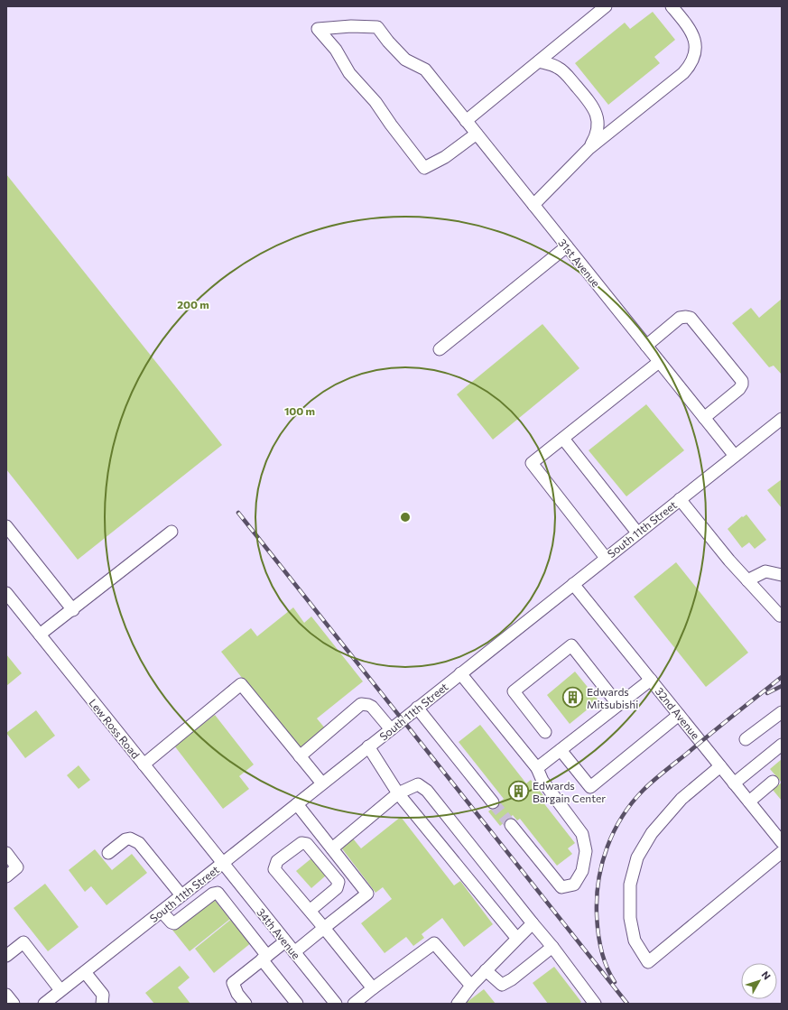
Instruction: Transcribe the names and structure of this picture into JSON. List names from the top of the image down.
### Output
{
  "streets": {
    "street": [
      "31st Avenue",
      "South 11th Street",
      "32nd Avenue",
      "Lew Ross Road",
      "34th Avenue"
    ]
  },
  "crossings": [
    ["31st Avenue", "South 11th Street"],
    ["South 11th Street", "32nd Avenue"],
    ["South 11th Street", "Lew Ross Road"],
    ["South 11th Street", "34th Avenue"],
    ["Lew Ross Road", "34th Avenue"]
  ],
  "places": {
    "building": ["Edwards Mitsubishi", "Edwards Bargain Center"]
  },
  "north": "top right",
  "rings": ["200 m", "100 m"]
}
